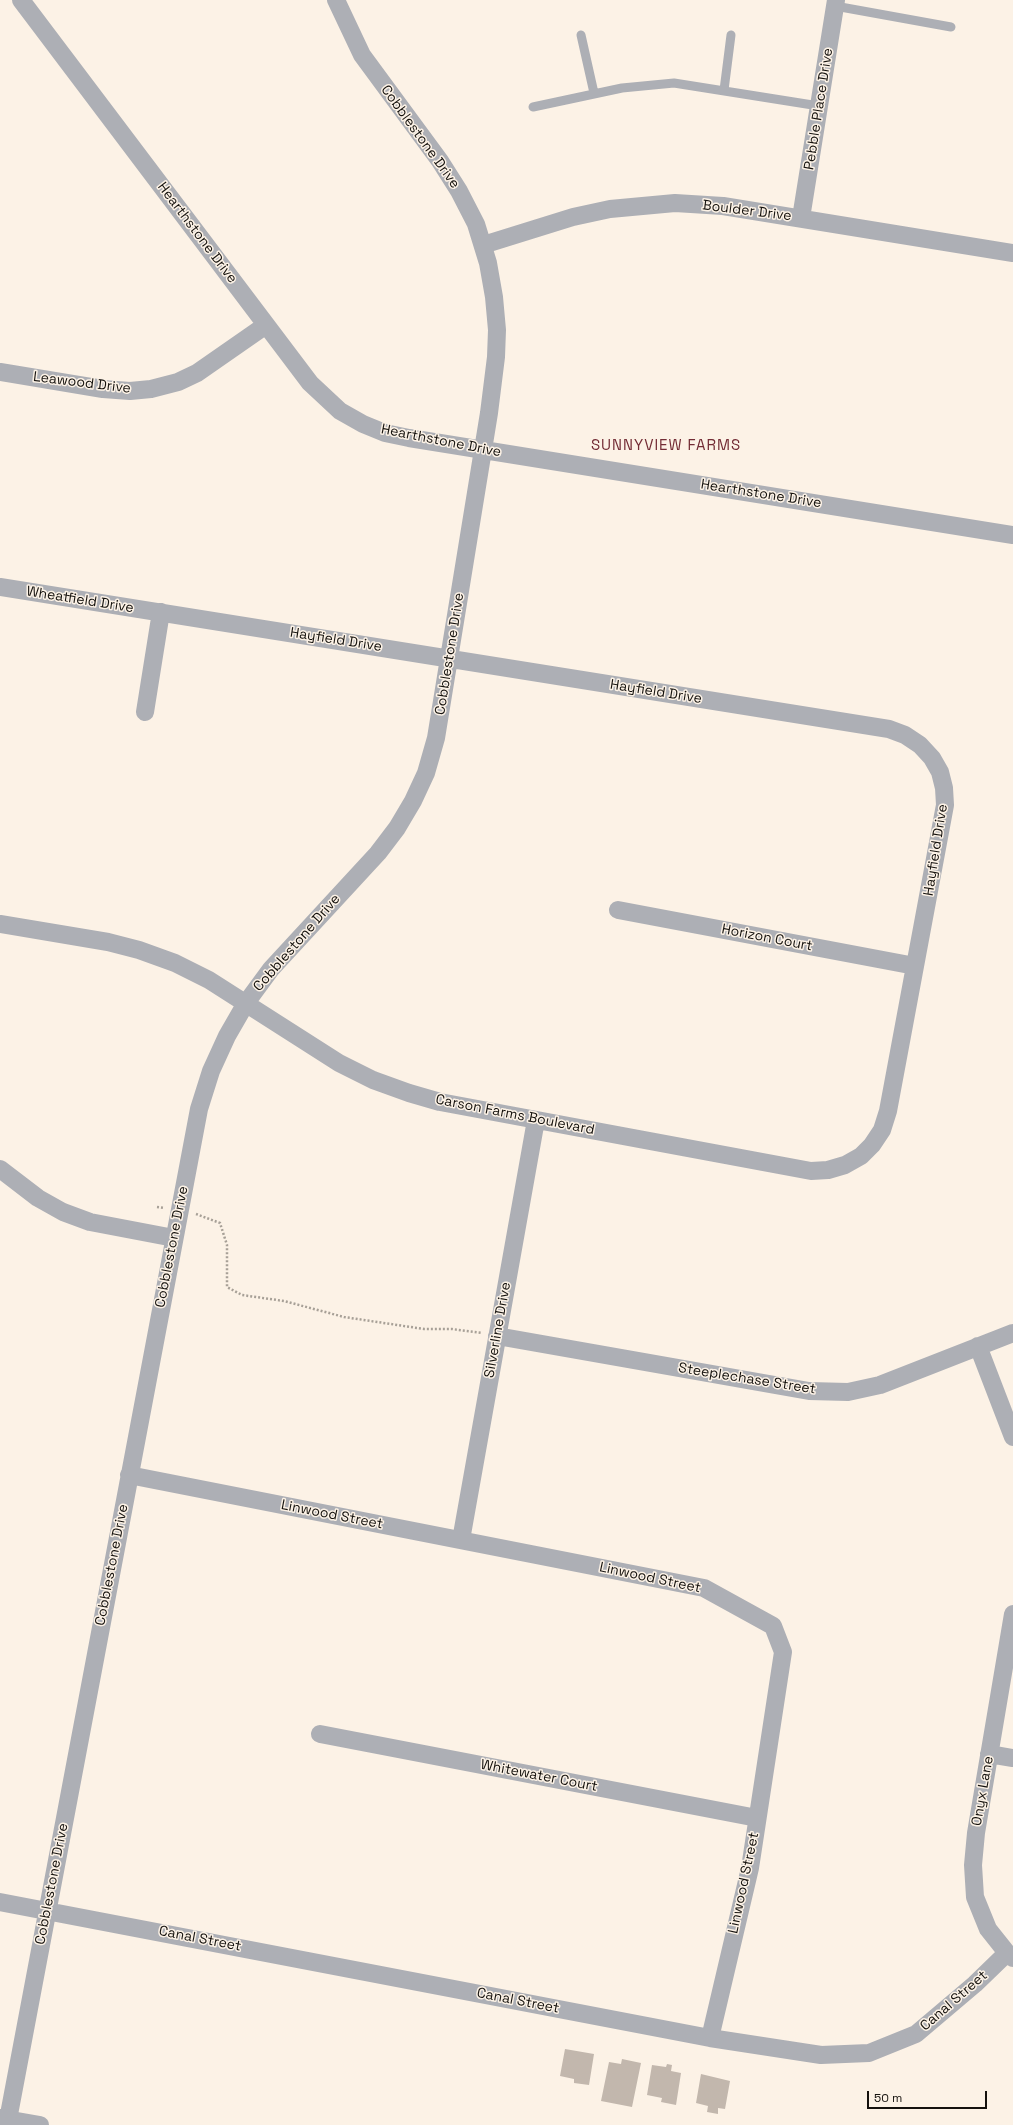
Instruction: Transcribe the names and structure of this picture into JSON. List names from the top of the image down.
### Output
{
  "streets": {
    "street": [
      "Pebble Place Drive",
      "Cobblestone Drive",
      "Boulder Drive",
      "Hearthstone Drive",
      "Leawood Drive",
      "Wheatfield Drive",
      "Hayfield Drive",
      "Horizon Court",
      "Carson Farms Boulevard",
      "Silverline Drive",
      "Steeplechase Street",
      "Linwood Street",
      "Whitewater Court",
      "Onyx Lane",
      "Canal Street"
    ]
  },
  "crossings": [
    ["Pebble Place Drive", "Boulder Drive"],
    ["Cobblestone Drive", "Boulder Drive"],
    ["Cobblestone Drive", "Hearthstone Drive"],
    ["Cobblestone Drive", "Hayfield Drive"],
    ["Cobblestone Drive", "Carson Farms Boulevard"],
    ["Cobblestone Drive", "Linwood Street"],
    ["Cobblestone Drive", "Canal Street"],
    ["Hearthstone Drive", "Leawood Drive"],
    ["Wheatfield Drive", "Hayfield Drive"],
    ["Hayfield Drive", "Horizon Court"],
    ["Hayfield Drive", "Carson Farms Boulevard"],
    ["Horizon Court", "Carson Farms Boulevard"],
    ["Carson Farms Boulevard", "Silverline Drive"],
    ["Silverline Drive", "Steeplechase Street"],
    ["Silverline Drive", "Linwood Street"],
    ["Linwood Street", "Whitewater Court"],
    ["Linwood Street", "Canal Street"],
    ["Onyx Lane", "Canal Street"]
  ],
  "districts": ["SUNNYVIEW FARMS"],
  "scale_bar": "50 m"
}
